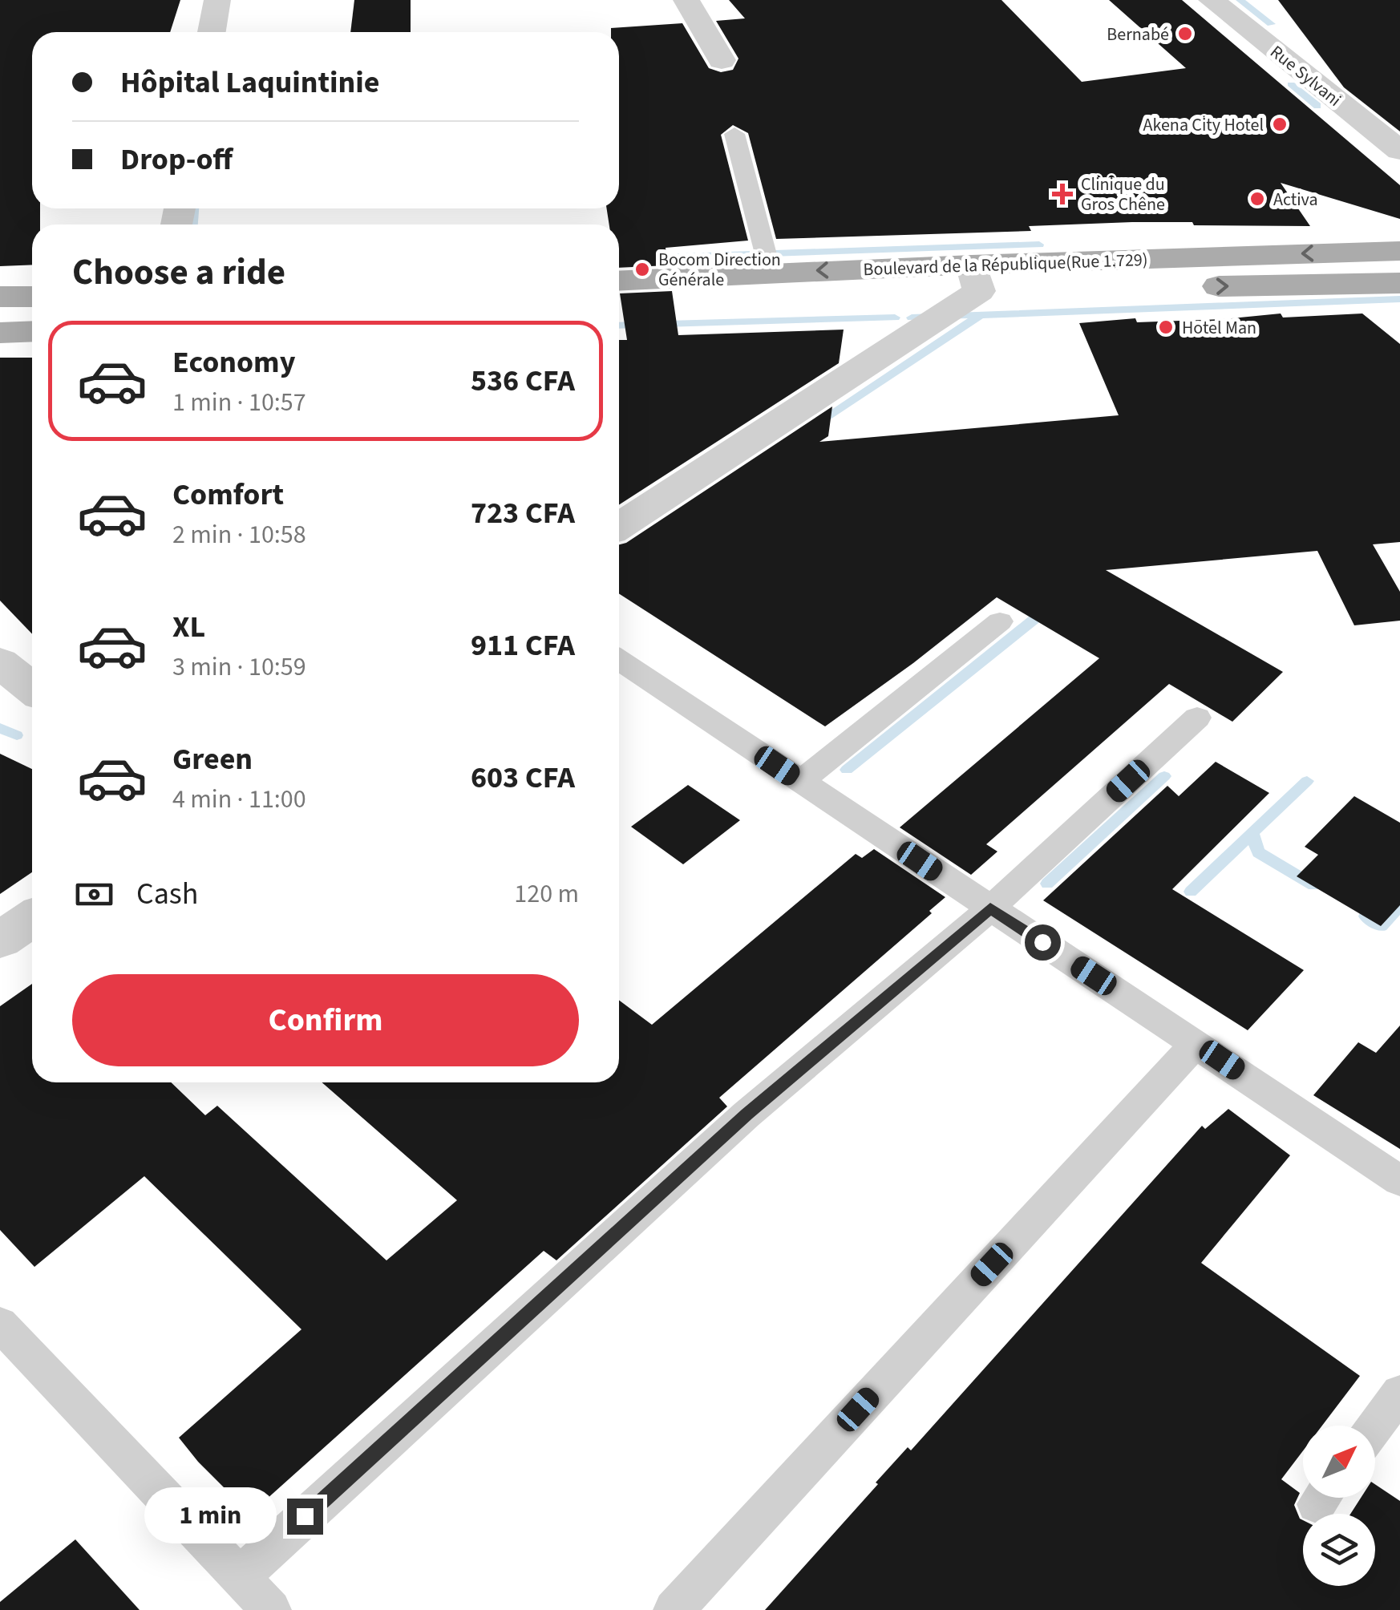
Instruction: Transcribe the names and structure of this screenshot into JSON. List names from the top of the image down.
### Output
{
  "streets": {
    "main road": ["Boulevard de la République(Rue 1.729)"],
    "street": ["Rue Sylvani"]
  },
  "places": {
    "other": [
      "Bernabé",
      "Akena City Hotel",
      "Activa",
      "Bocom Direction Générale",
      "Hotel Man"
    ],
    "health": ["Clinique du Gros Chêne"]
  },
  "north": "top right",
  "page": {
    "banner": ["Hôpital Laquintinie", "Drop-off"],
    "heading": "Choose a ride",
    "list": [
      {
        "name": "Economy",
        "note": "1 min · 10:57",
        "value": "536 CFA"
      },
      {
        "name": "Comfort",
        "note": "2 min · 10:58",
        "value": "723 CFA"
      },
      {
        "name": "XL",
        "note": "3 min · 10:59",
        "value": "911 CFA"
      },
      {
        "name": "Green",
        "note": "4 min · 11:00",
        "value": "603 CFA"
      }
    ],
    "pay": ["Cash", "120 m"],
    "buttons": "Confirm",
    "bubble": "1 min"
  }
}
